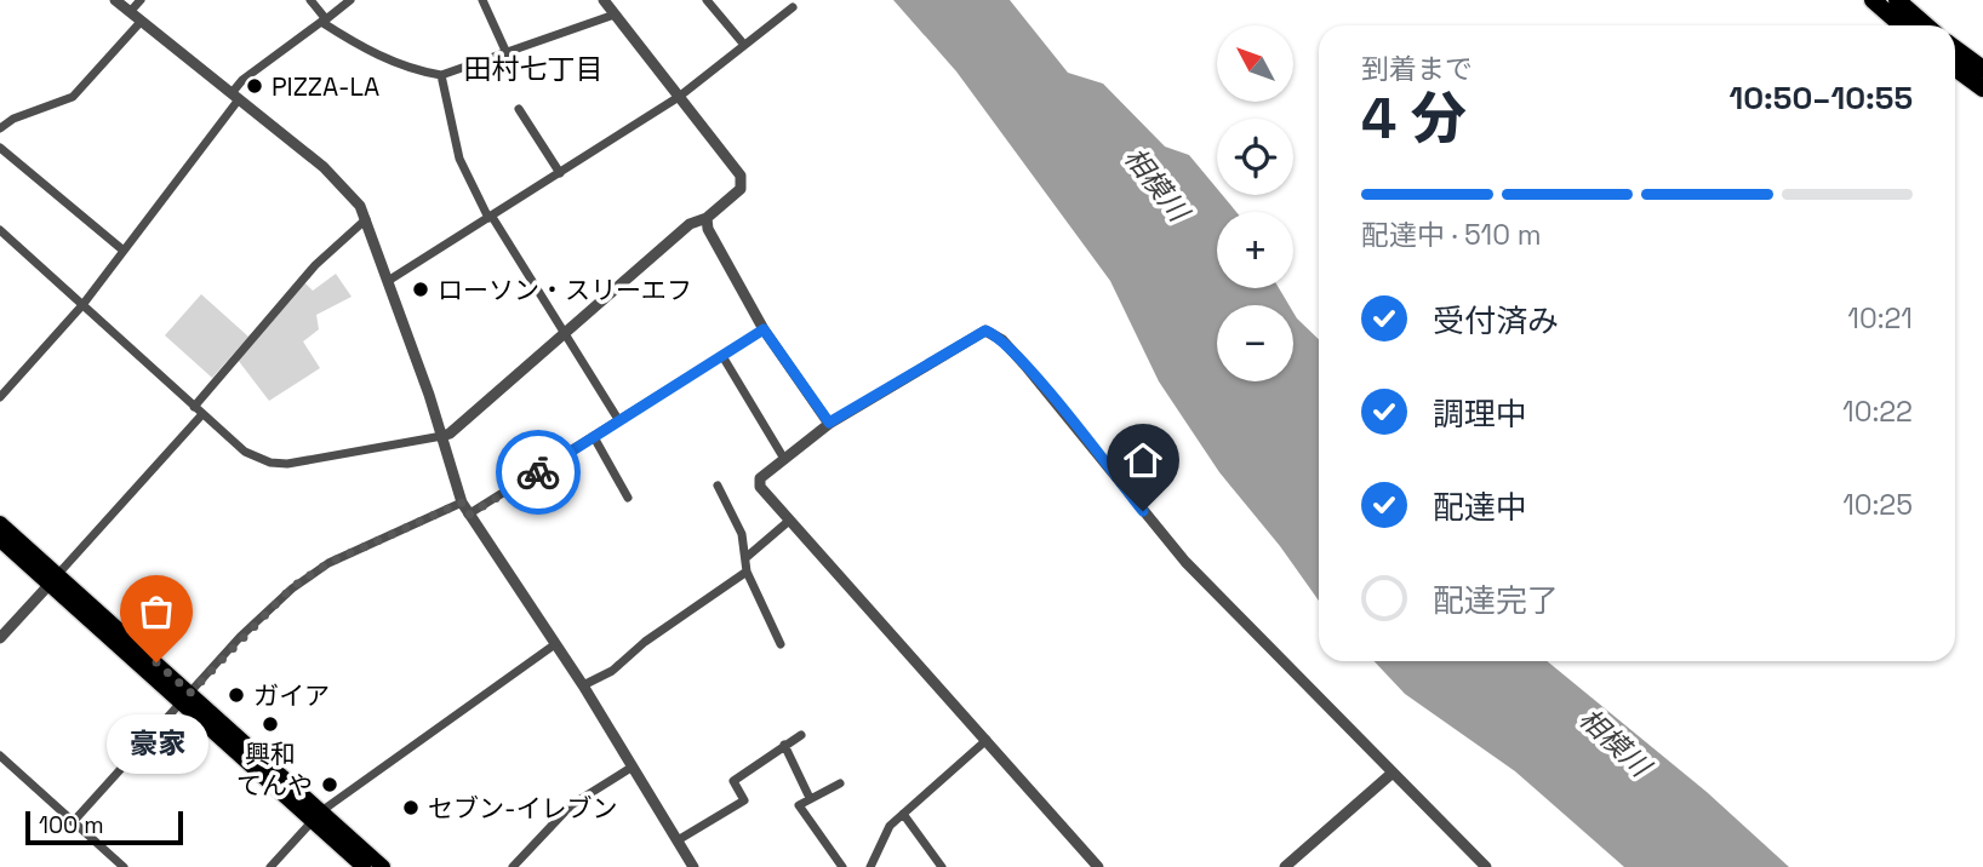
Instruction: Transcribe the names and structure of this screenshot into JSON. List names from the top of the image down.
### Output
{
  "districts": ["田村七丁目"],
  "water": ["相模川"],
  "places": [
    "PIZZA-LA",
    "ローソン・スリーエフ",
    "豪家",
    "ガイア",
    "興和",
    "てんや",
    "セブン-イレブン"
  ],
  "scale_bar": "100 m",
  "north": "top left",
  "page": {
    "map_buttons": ["+", "−"],
    "heading": ["4 分", "到着まで", "10:50–10:55"],
    "bar": "配達中 · 510 m",
    "list": [
      ["受付済み", "10:21"],
      ["調理中", "10:22"],
      ["配達中", "10:25"],
      "配達完了"
    ],
    "bubble": "豪家",
    "scale": "100 m"
  }
}
